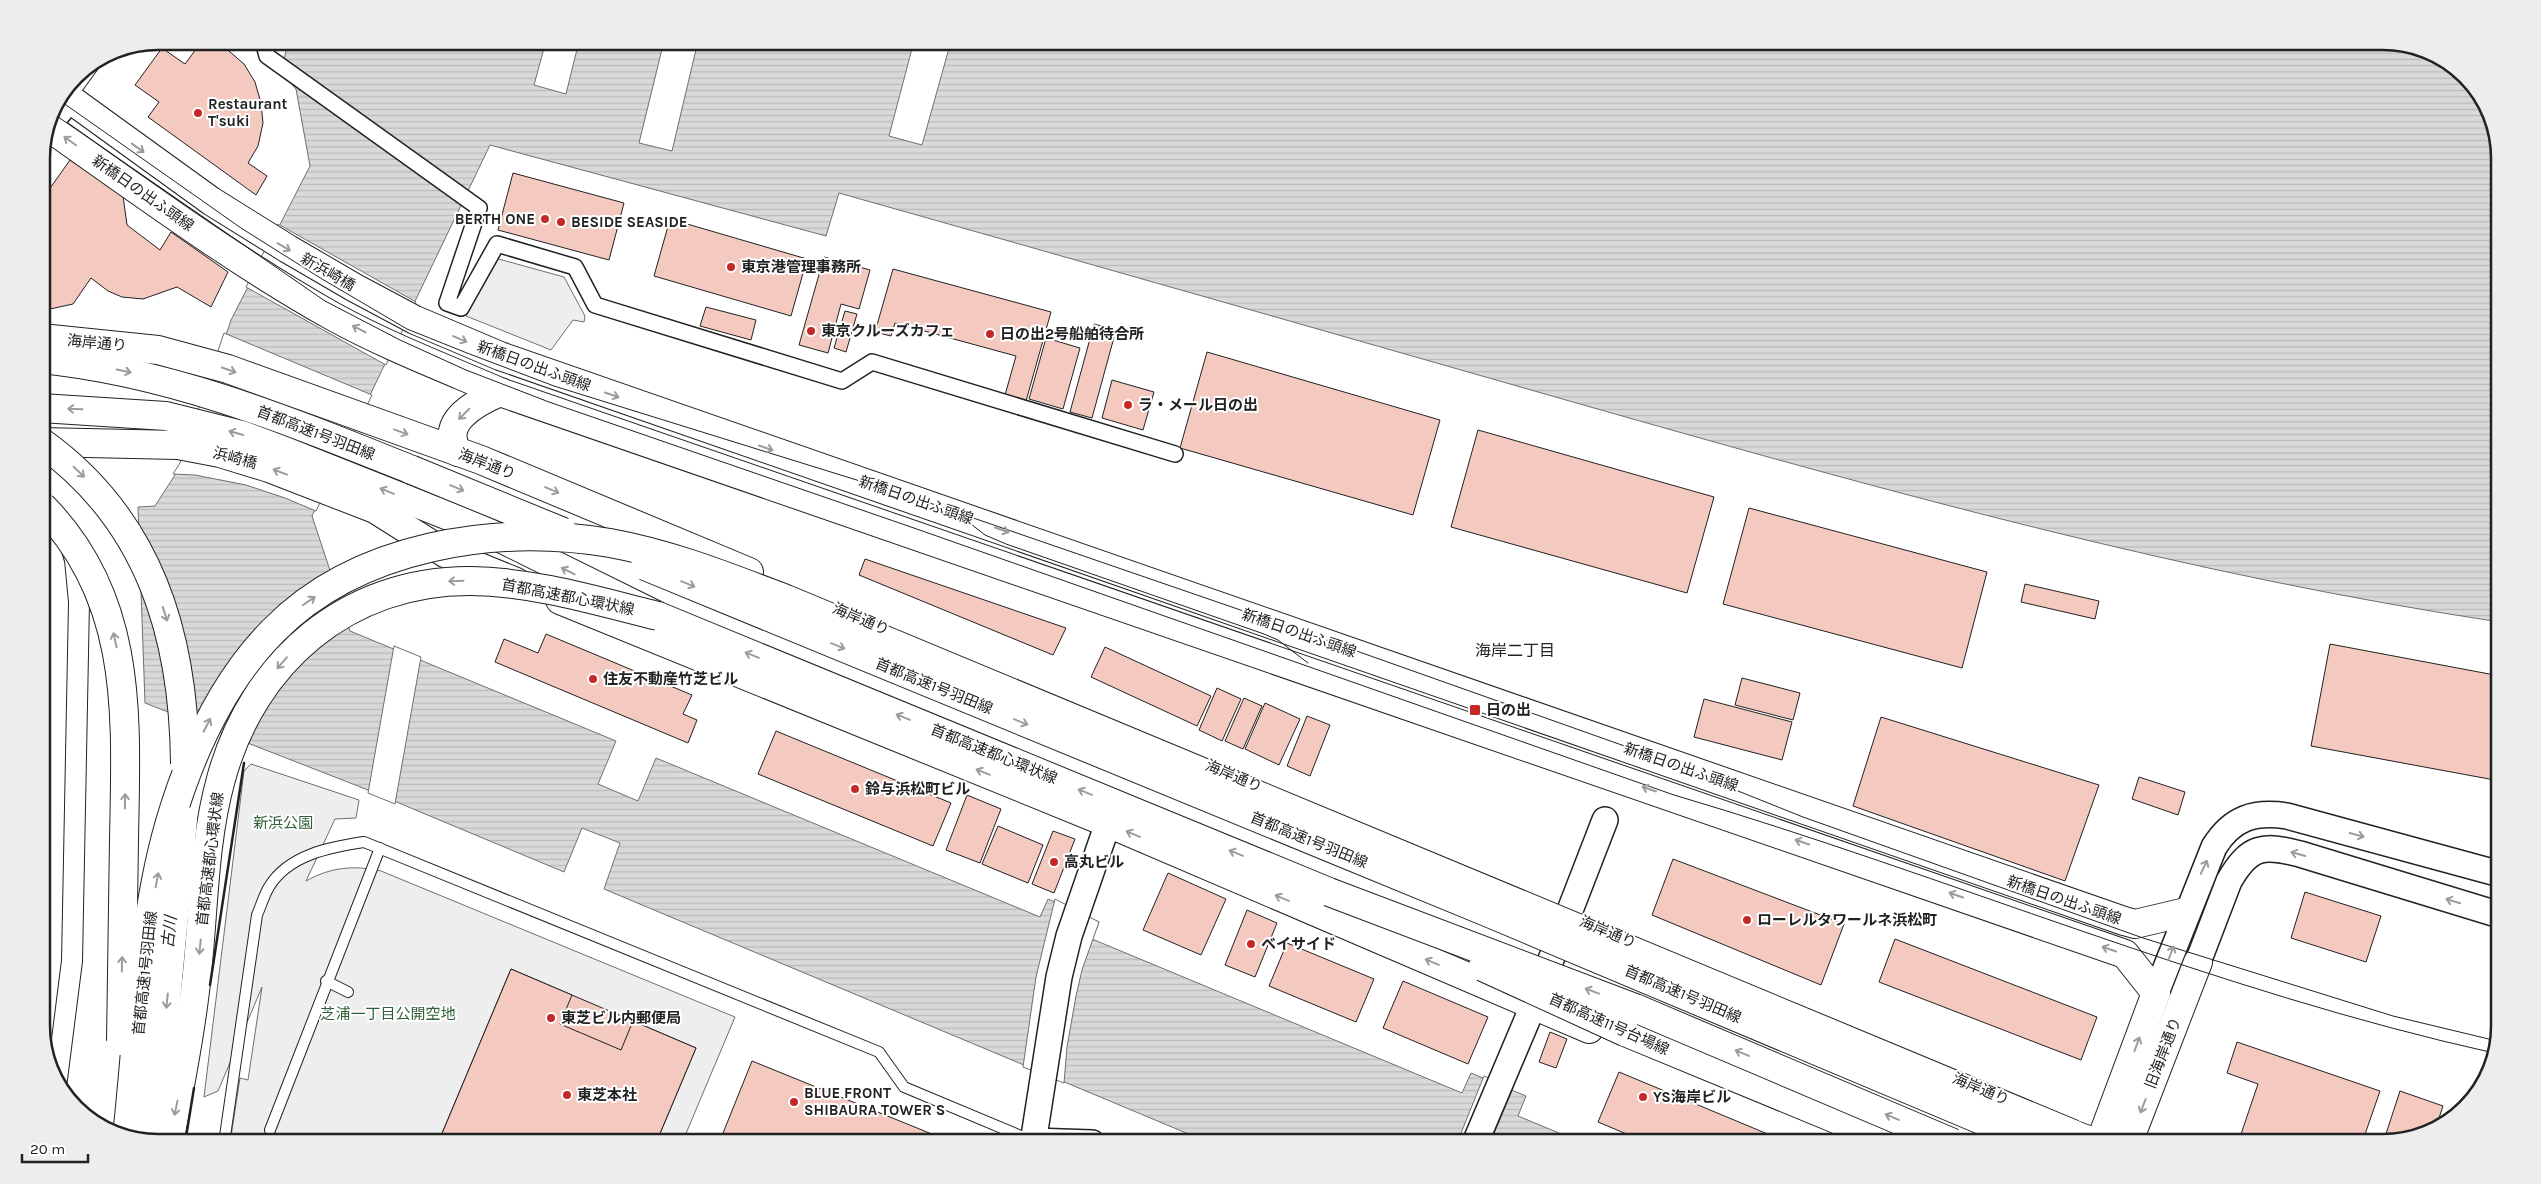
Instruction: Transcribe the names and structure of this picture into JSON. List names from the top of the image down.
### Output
{
  "streets": {
    "main road": [
      "新橋日の出ふ頭線",
      "新浜崎橋",
      "海岸通り",
      "首都高速1号羽田線",
      "浜崎橋",
      "首都高速都心環状線",
      "首都高速11号台場線",
      "旧海岸通り"
    ]
  },
  "crossings": [
    ["新橋日の出ふ頭線", "新浜崎橋"],
    ["新橋日の出ふ頭線", "旧海岸通り"],
    ["首都高速1号羽田線", "首都高速都心環状線"],
    ["首都高速1号羽田線", "首都高速11号台場線"],
    ["首都高速都心環状線", "首都高速11号台場線"]
  ],
  "one_way": ["新浜崎橋", "浜崎橋"],
  "districts": ["海岸二丁目"],
  "water": ["古川"],
  "parks": ["新浜公園", "芝浦一丁目公開空地"],
  "places": {
    "other": [
      "Restaurant T'suki",
      "BERTH ONE",
      "BESIDE SEASIDE",
      "東京港管理事務所",
      "東京クルーズカフェ",
      "日の出2号船舶待合所",
      "ラ・メール日の出",
      "住友不動産竹芝ビル",
      "鈴与浜松町ビル",
      "高丸ビル",
      "ローレルタワールネ浜松町",
      "ベイサイド",
      "東芝ビル内郵便局",
      "東芝本社",
      "YS海岸ビル",
      "BLUE FRONT SHIBAURA TOWER S"
    ],
    "transit": ["日の出"]
  },
  "scale_bar": "20 m"
}
